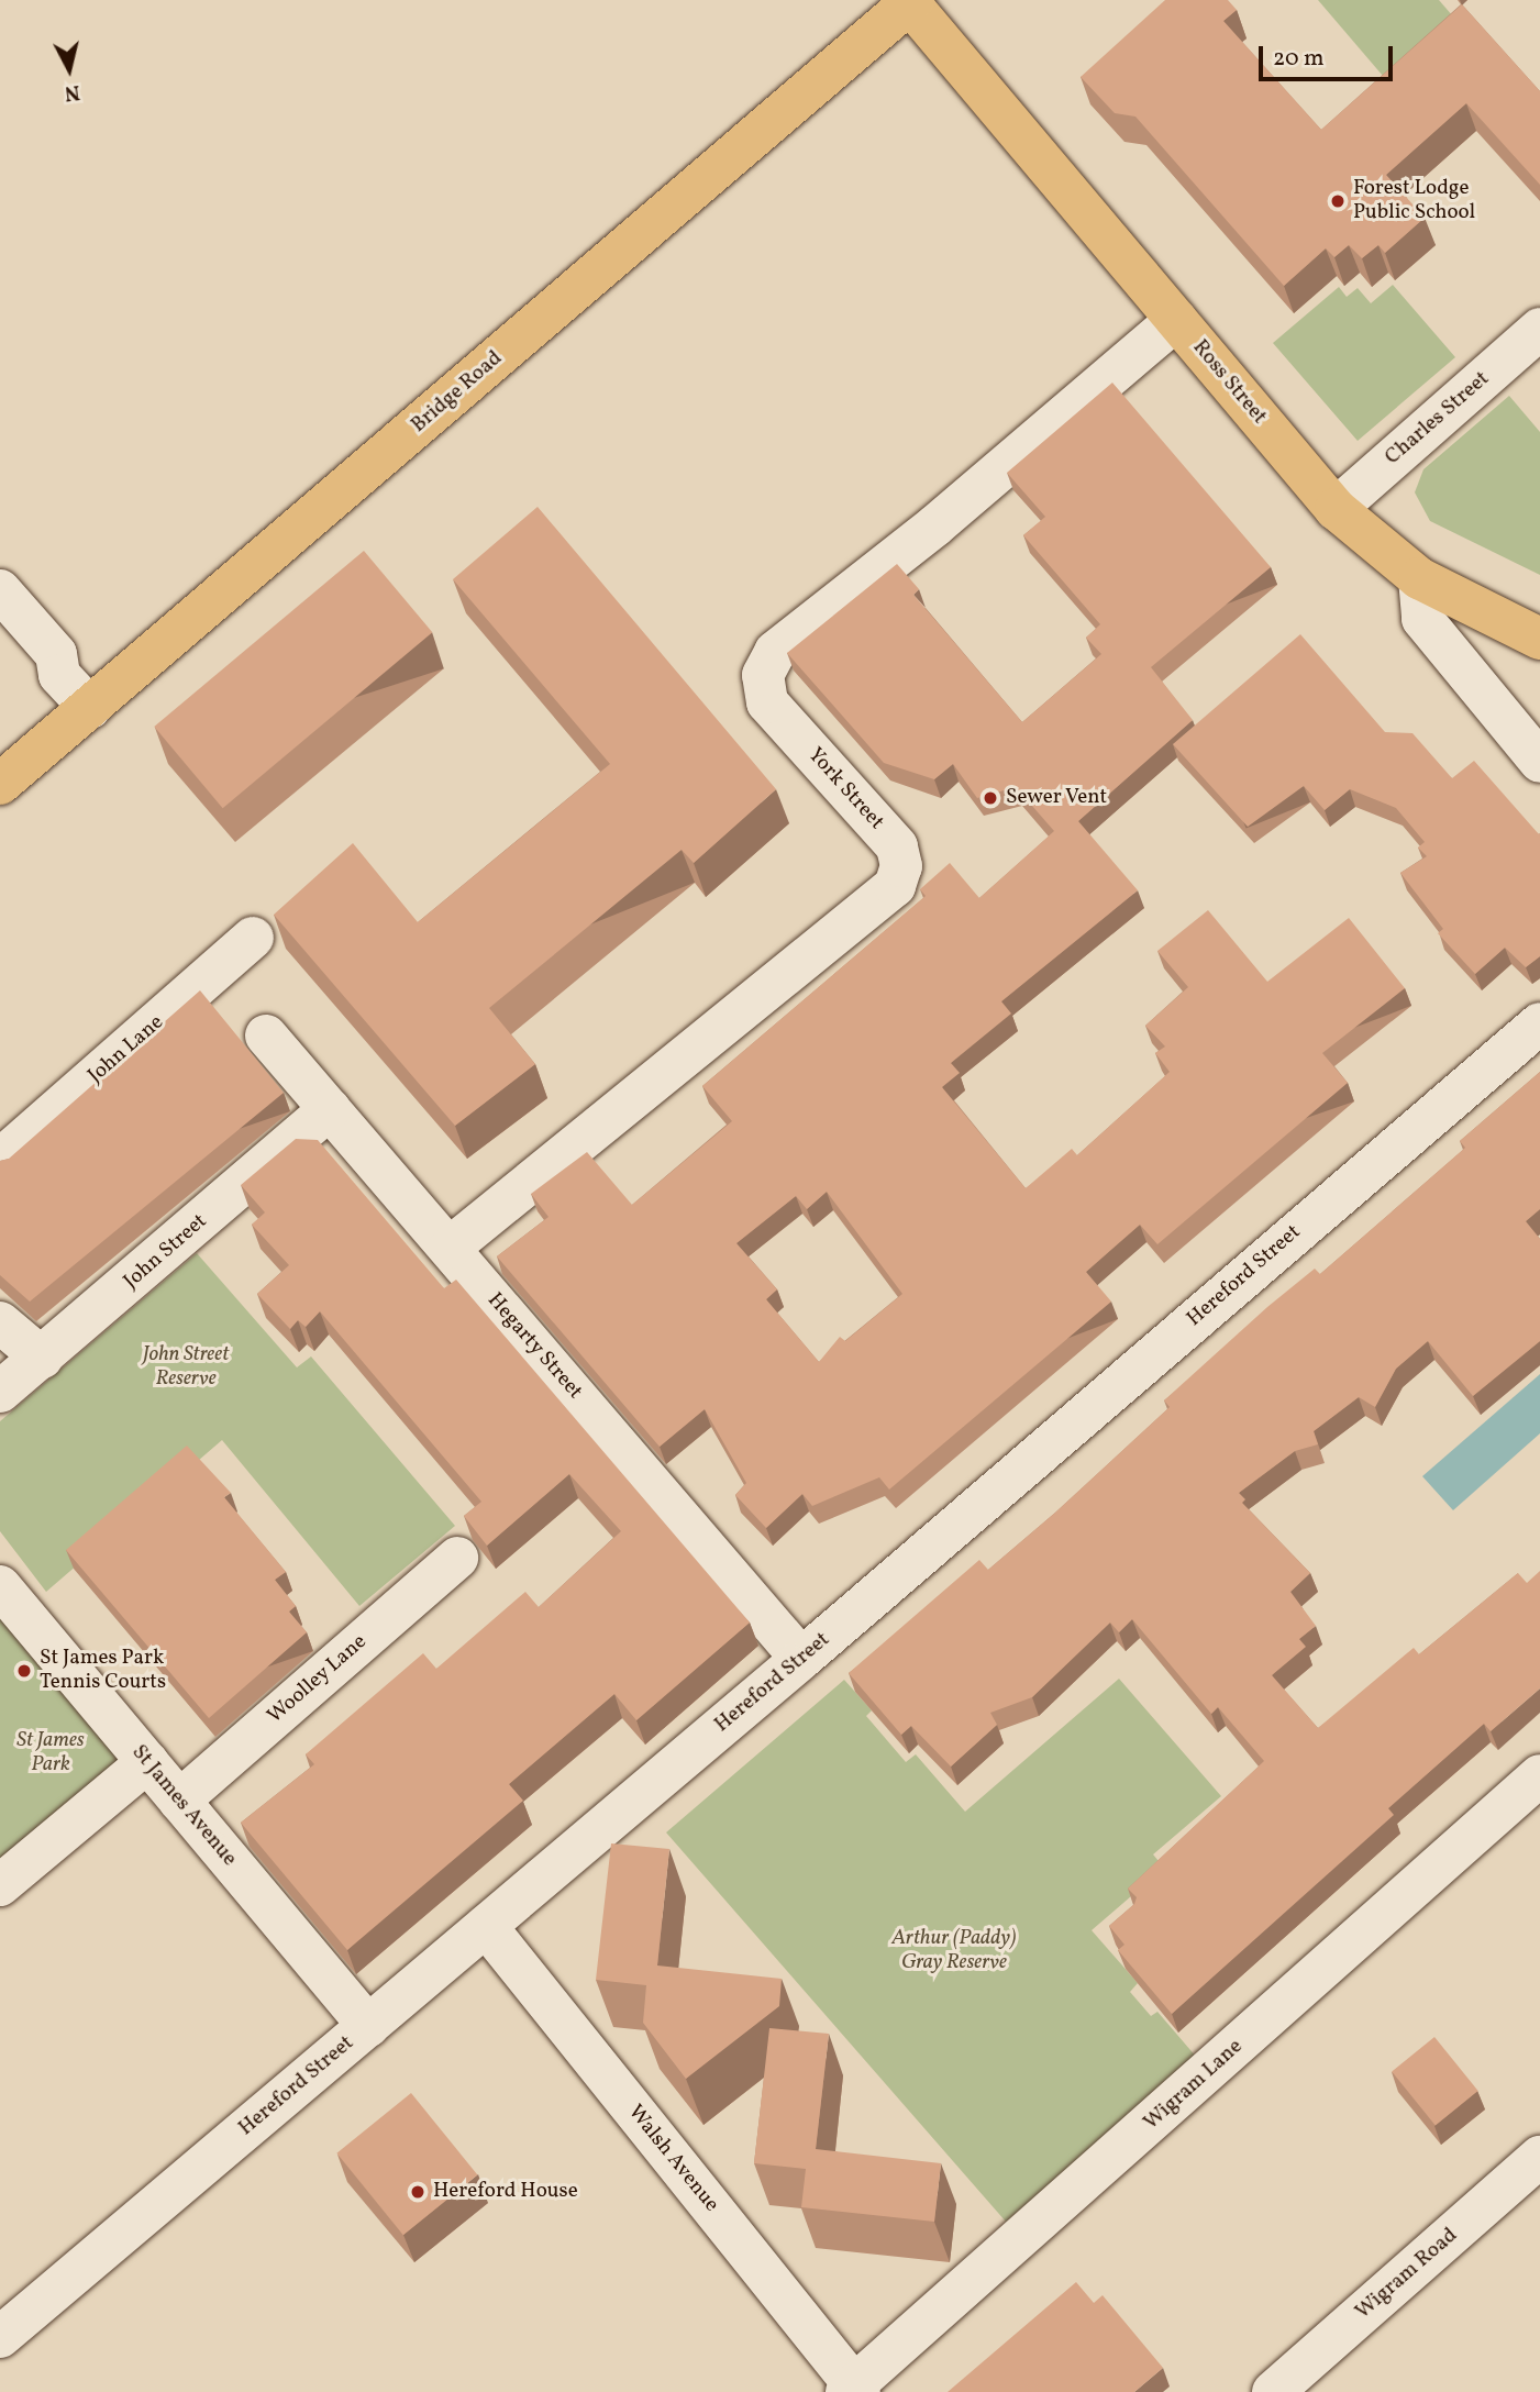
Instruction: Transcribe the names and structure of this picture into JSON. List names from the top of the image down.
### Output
{
  "streets": {
    "main road": ["Ross Street", "Bridge Road"],
    "street": [
      "Charles Street",
      "York Street",
      "John Lane",
      "John Street",
      "Hereford Street",
      "Hegarty Street",
      "Woolley Lane",
      "St James Avenue",
      "Wigram Lane",
      "Walsh Avenue",
      "Wigram Road"
    ]
  },
  "crossings": [
    ["Ross Street", "Bridge Road"],
    ["Ross Street", "Charles Street"],
    ["Ross Street", "York Street"],
    ["York Street", "Hegarty Street"],
    ["John Street", "Hegarty Street"],
    ["Hereford Street", "Hegarty Street"],
    ["Hereford Street", "St James Avenue"],
    ["Hereford Street", "Walsh Avenue"],
    ["Woolley Lane", "St James Avenue"],
    ["Wigram Lane", "Walsh Avenue"]
  ],
  "parks": ["John Street Reserve", "St James Park", "Arthur (Paddy) Gray Reserve"],
  "places": [
    "Forest Lodge Public School",
    "Sewer Vent",
    "St James Park Tennis Courts",
    "Hereford House"
  ],
  "scale_bar": "20 m",
  "north": "bottom"
}
